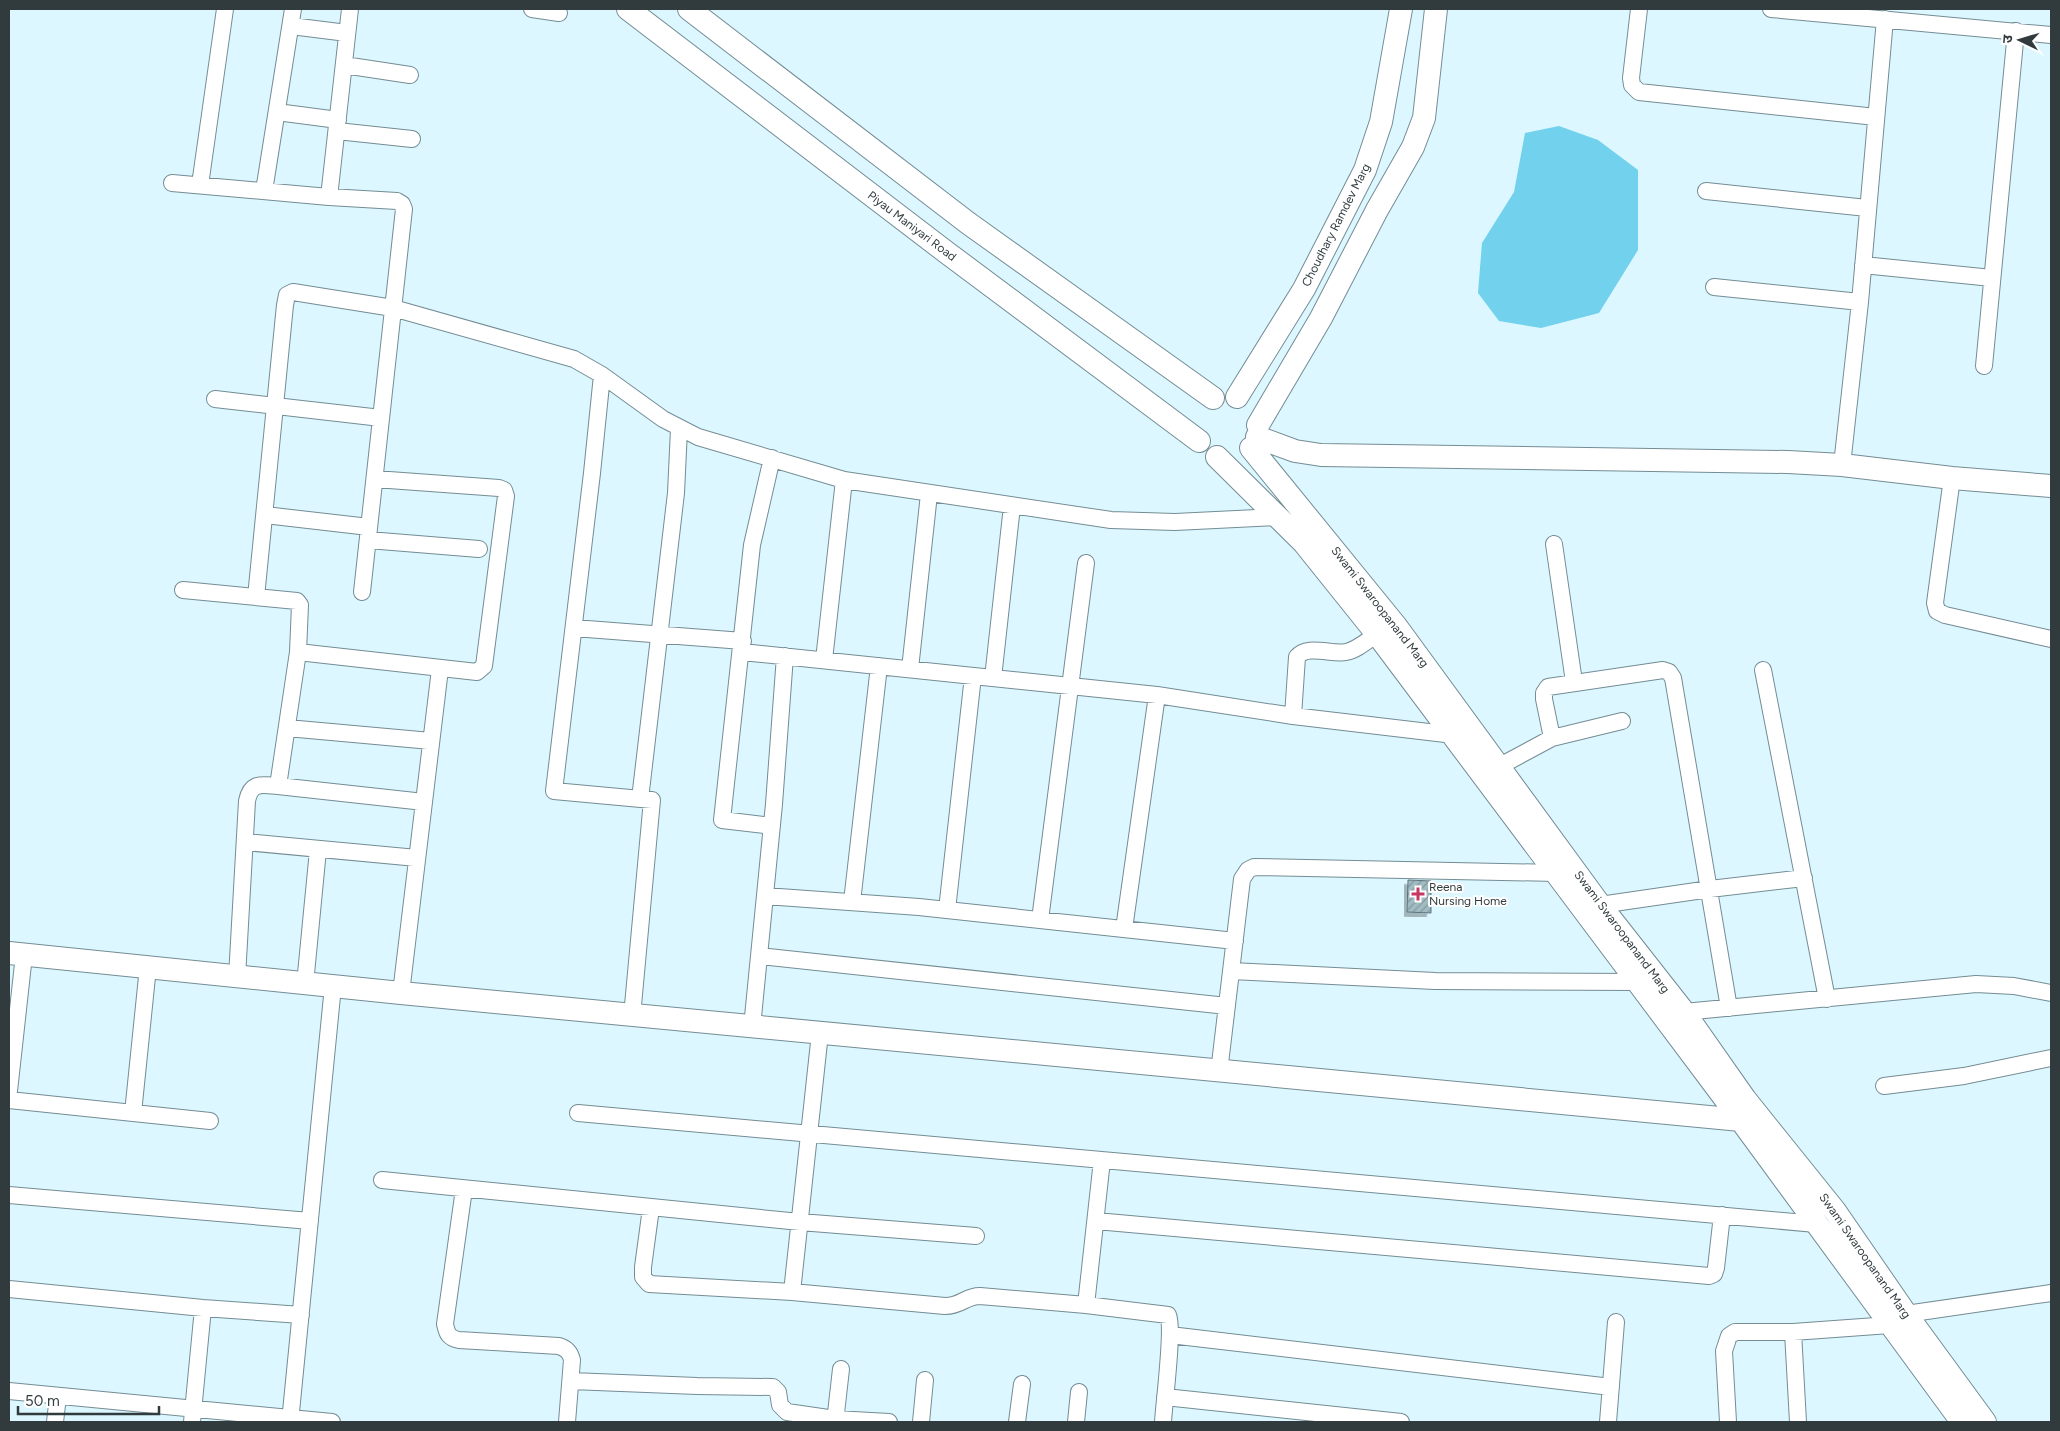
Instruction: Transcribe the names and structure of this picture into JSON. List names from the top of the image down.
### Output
{
  "streets": {
    "street": ["Choudhary Ramdev Marg", "Piyau Maniyari Road", "Swami Swaroopanand Marg"]
  },
  "crossings": [
    ["Choudhary Ramdev Marg", "Piyau Maniyari Road"],
    ["Choudhary Ramdev Marg", "Swami Swaroopanand Marg"],
    ["Piyau Maniyari Road", "Swami Swaroopanand Marg"]
  ],
  "places": {
    "health": ["Reena Nursing Home"]
  },
  "scale_bar": "50 m",
  "north": "left"
}
